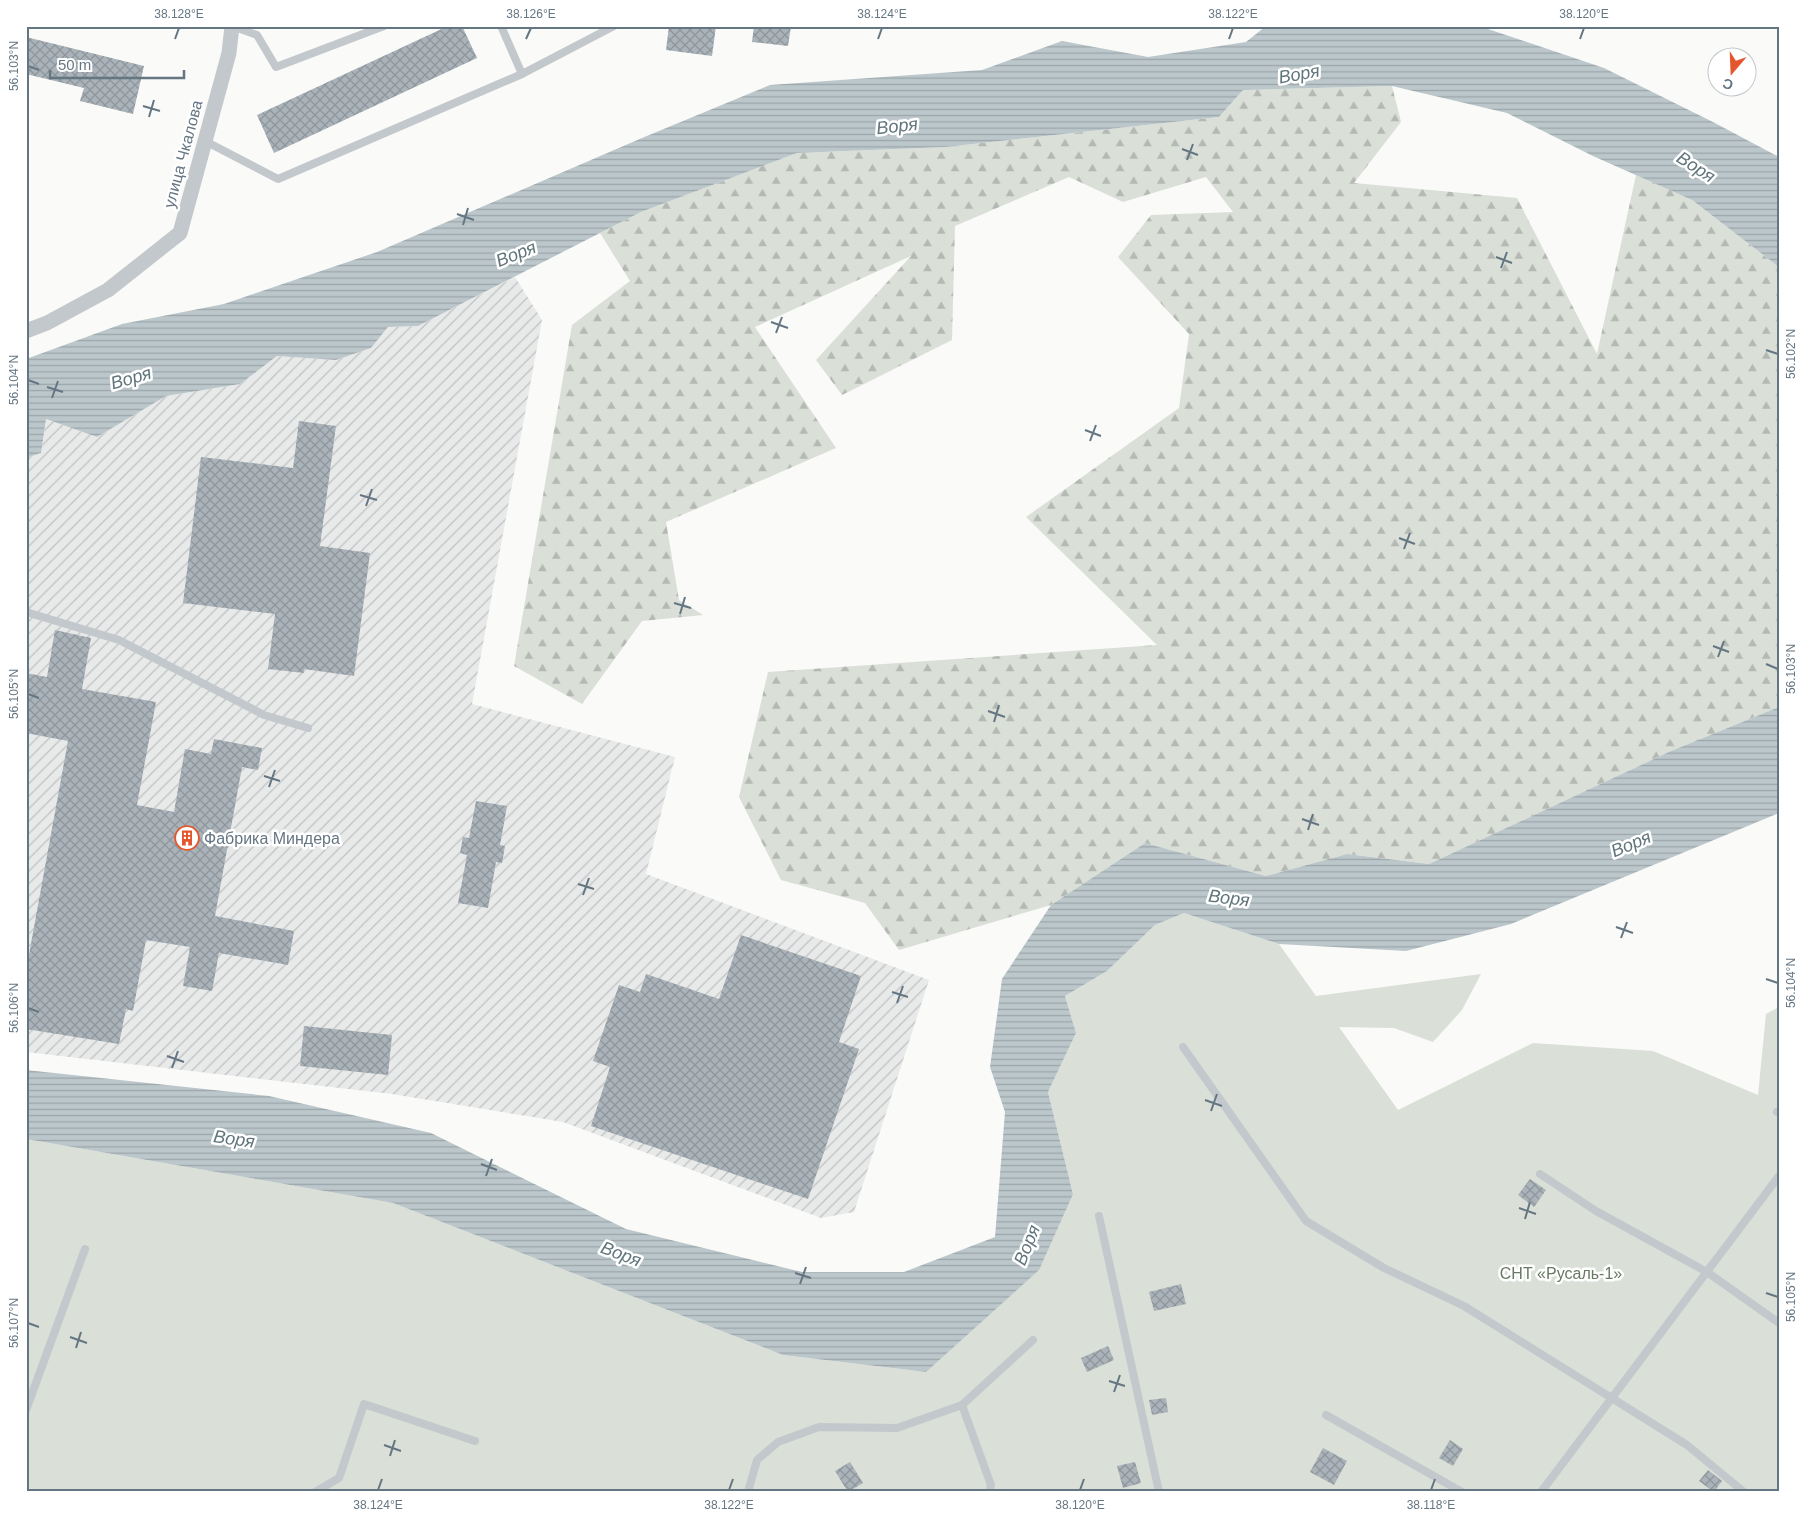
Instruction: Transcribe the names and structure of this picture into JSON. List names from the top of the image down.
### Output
{
  "streets": {
    "street": ["улица Чкалова"]
  },
  "water": ["Воря"],
  "parks": ["СНТ «Русаль-1»"],
  "places": {
    "building": ["Фабрика Миндера"]
  },
  "scale_bar": "50 m",
  "north": "bottom",
  "coordinates": [
    "38.128°E",
    "38.126°E",
    "38.124°E",
    "38.122°E",
    "38.120°E",
    "56.103°N",
    "56.102°N",
    "56.104°N",
    "56.105°N",
    "56.106°N",
    "56.107°N",
    "38.118°E"
  ]
}
